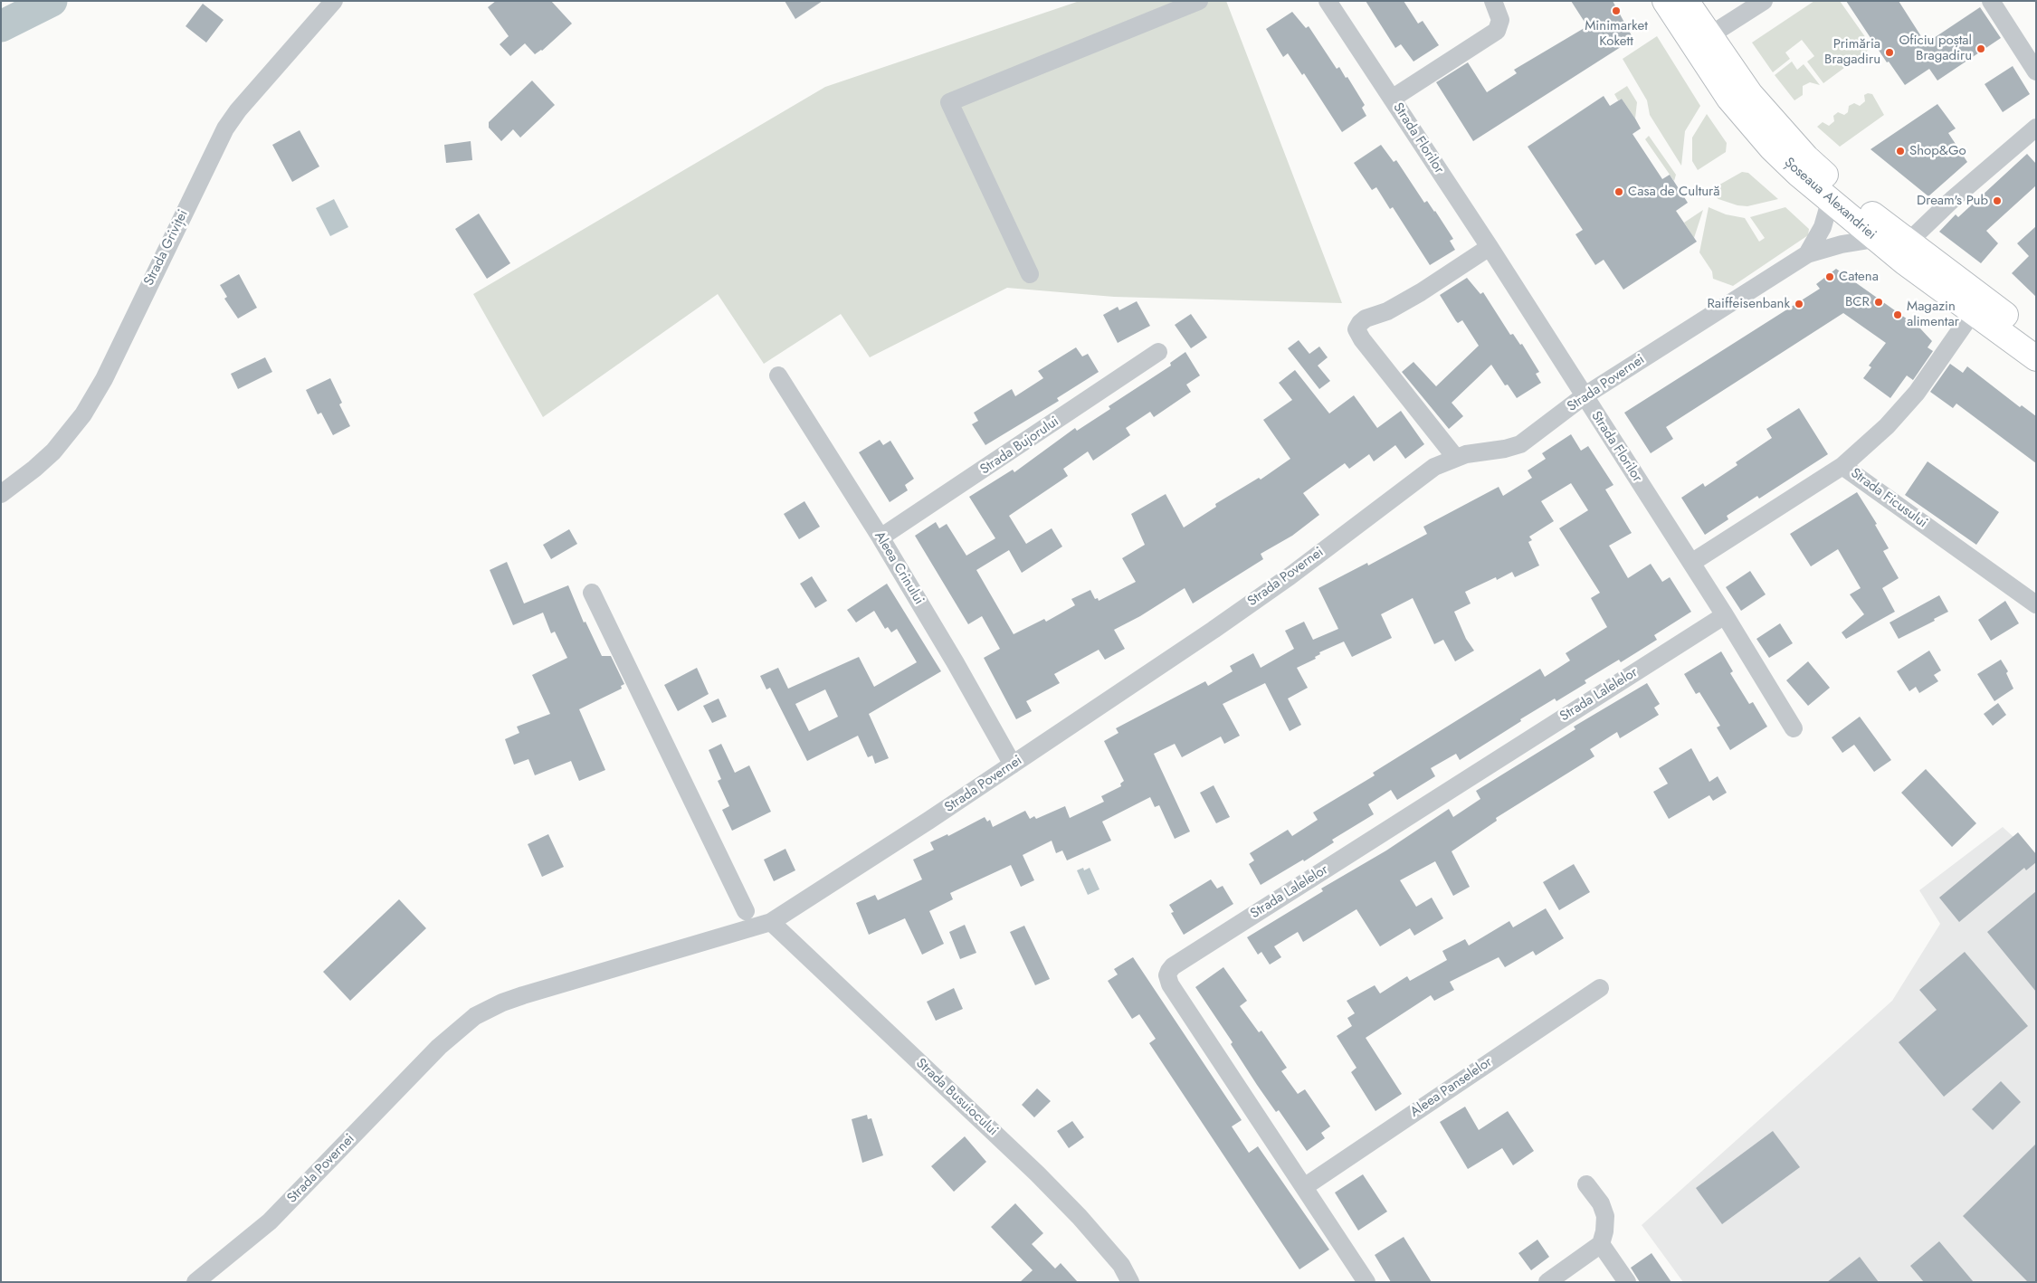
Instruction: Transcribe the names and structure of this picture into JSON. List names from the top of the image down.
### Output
{
  "streets": {
    "highway": ["Șoseaua Alexandriei"],
    "street": [
      "Strada Florilor",
      "Strada Griviței",
      "Strada Povernei",
      "Strada Bujorului",
      "Strada Ficusului",
      "Aleea Crinului",
      "Strada Lalelelor",
      "Aleea Panselelor",
      "Strada Busuiocului"
    ]
  },
  "crossings": [
    ["Strada Florilor", "Strada Povernei"],
    ["Strada Florilor", "Strada Ficusului"],
    ["Strada Florilor", "Strada Lalelelor"],
    ["Strada Povernei", "Aleea Crinului"],
    ["Strada Povernei", "Strada Busuiocului"],
    ["Strada Bujorului", "Aleea Crinului"],
    ["Strada Lalelelor", "Aleea Panselelor"]
  ],
  "places": [
    "Minimarket Kokett",
    "Oficiu poștal Bragadiru",
    "Primăria Bragadiru",
    "Shop&Go",
    "Casa de Cultură",
    "Dream's Pub",
    "Catena",
    "BCR",
    "Raiffeisenbank",
    "Magazin alimentar"
  ]
}
